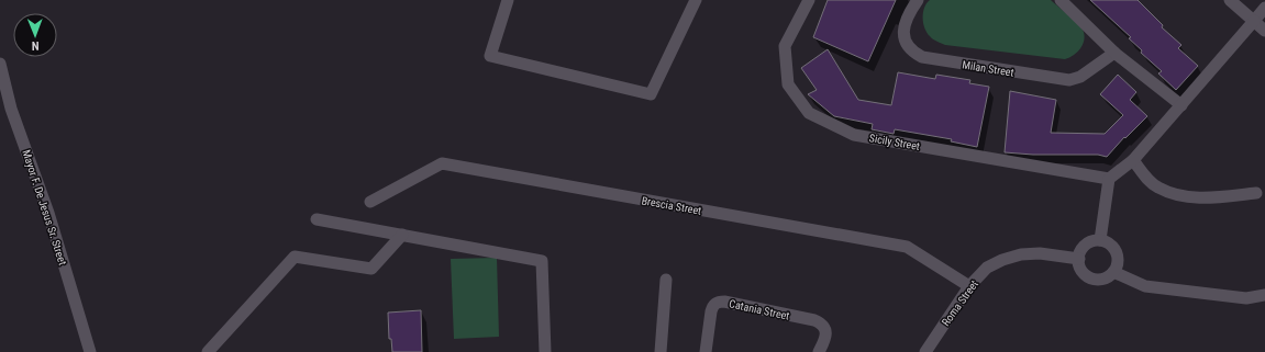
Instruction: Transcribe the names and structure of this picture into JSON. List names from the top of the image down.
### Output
{
  "streets": {
    "street": [
      "Milan Street",
      "Sicily Street",
      "Brescia Street",
      "Mayor F. De Jesus Sr. Street",
      "Roma Street",
      "Catania Street"
    ]
  },
  "crossings": [
    ["Brescia Street", "Roma Street"]
  ],
  "north": "bottom"
}
